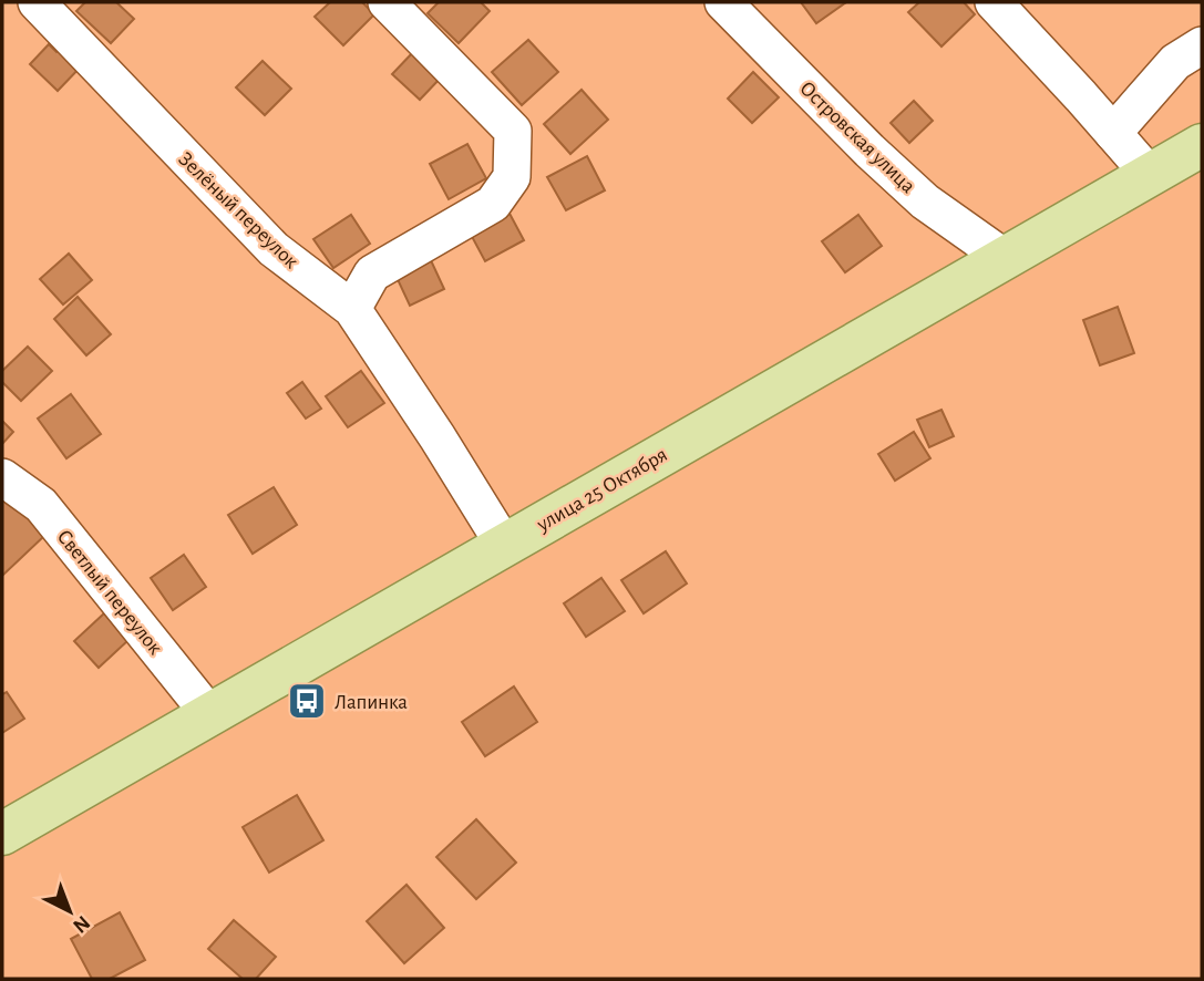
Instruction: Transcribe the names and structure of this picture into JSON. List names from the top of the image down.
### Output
{
  "streets": {
    "main road": ["улица 25 Октября"],
    "street": ["Островская улица", "Зелёный переулок", "Светлый переулок"]
  },
  "crossings": [
    ["Островская улица", "улица 25 Октября"],
    ["Зелёный переулок", "улица 25 Октября"],
    ["улица 25 Октября", "Светлый переулок"]
  ],
  "places": {
    "bus stop": ["Лапинка"]
  },
  "north": "bottom right"
}
